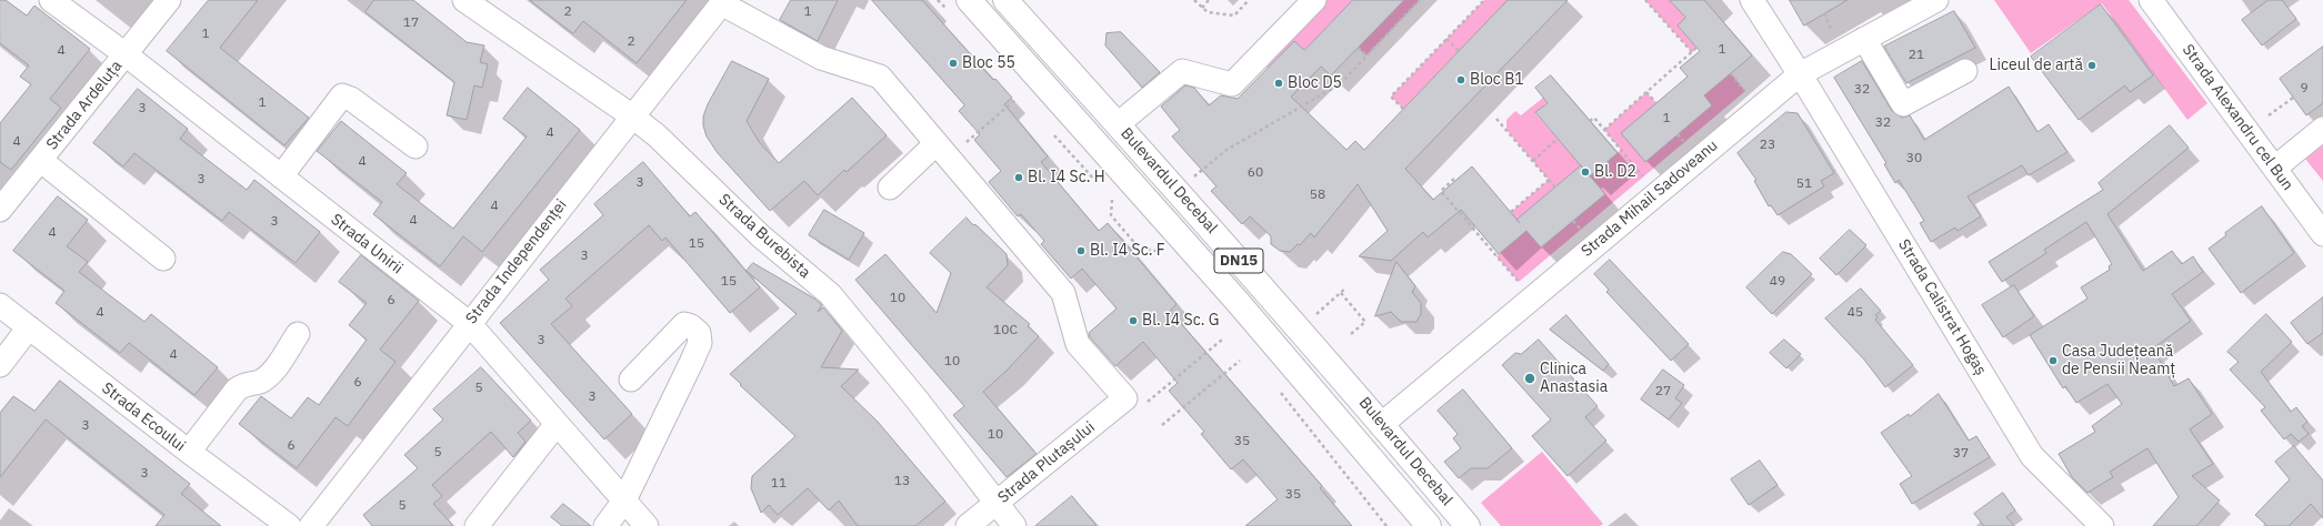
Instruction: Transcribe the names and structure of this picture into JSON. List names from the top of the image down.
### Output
{
  "streets": {
    "main road": ["Bulevardul Decebal", "DN15"],
    "street": [
      "Strada Ardeluța",
      "Strada Alexandru cel Bun",
      "Strada Mihail Sadoveanu",
      "Strada Burebista",
      "Strada Unirii",
      "Strada Independenței",
      "Strada Calistrat Hogaș",
      "Strada Ecoului",
      "Strada Plutașului"
    ]
  },
  "crossings": [
    ["Strada Ardeluța", "Strada Unirii"],
    ["Bulevardul Decebal", "Strada Mihail Sadoveanu"],
    ["Strada Mihail Sadoveanu", "Strada Calistrat Hogaș"],
    ["Strada Burebista", "Strada Independenței"],
    ["Strada Burebista", "Strada Plutașului"],
    ["Strada Unirii", "Strada Independenței"]
  ],
  "places": [
    "Bloc 55",
    "Liceul de artă",
    "Bloc B1",
    "Bloc D5",
    "Bl. D2",
    "Bl. I4 Sc. H",
    "Bl. I4 Sc. F",
    "Bl. I4 Sc. G",
    "Casa Județeană de Pensii Neamț",
    "Clinica Anastasia"
  ],
  "house_numbers": [
    "2",
    "1",
    "17",
    "1",
    "2",
    "1",
    "4",
    "21",
    "9",
    "32",
    "1",
    "3",
    "1",
    "32",
    "4",
    "4",
    "23",
    "30",
    "4",
    "60",
    "3",
    "3",
    "51",
    "58",
    "4",
    "4",
    "3",
    "4",
    "15",
    "3",
    "15",
    "49",
    "10",
    "6",
    "4",
    "45",
    "10C",
    "3",
    "4",
    "10",
    "6",
    "5",
    "27",
    "3",
    "3",
    "10",
    "35",
    "6",
    "5",
    "37",
    "3",
    "13",
    "11",
    "35",
    "5"
  ]
}
